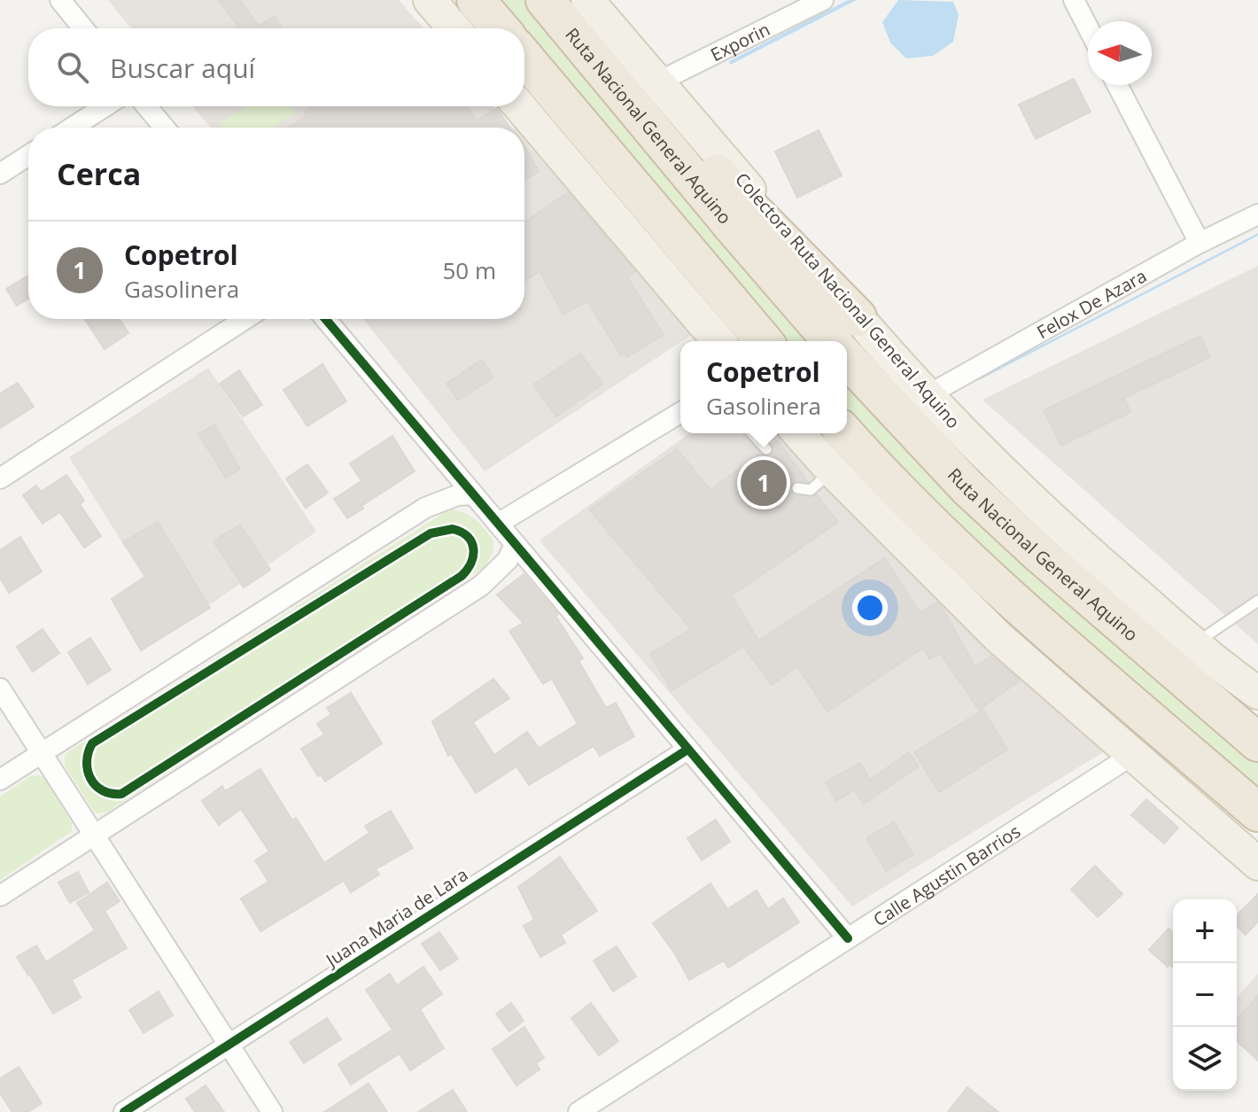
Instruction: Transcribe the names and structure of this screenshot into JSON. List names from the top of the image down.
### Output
{
  "streets": {
    "highway": ["Ruta Nacional General Aquino"],
    "main road": ["Colectora Ruta Nacional General Aquino"],
    "street": [
      "Exporin",
      "Felox De Azara",
      "Calle Agustin Barrios",
      "Juana Maria de Lara"
    ]
  },
  "crossings": [
    ["Exporin", "Colectora Ruta Nacional General Aquino"],
    ["Ruta Nacional General Aquino", "Colectora Ruta Nacional General Aquino"],
    ["Colectora Ruta Nacional General Aquino", "Felox De Azara"]
  ],
  "north": "left",
  "page": {
    "search": "Buscar aquí",
    "heading": "Cerca",
    "list": [
      {
        "mark": "1",
        "name": "Copetrol",
        "note": "Gasolinera",
        "value": "50 m"
      }
    ],
    "popup": ["Copetrol", "Gasolinera"],
    "pins": "1",
    "map_buttons": ["+", "−"]
  }
}
